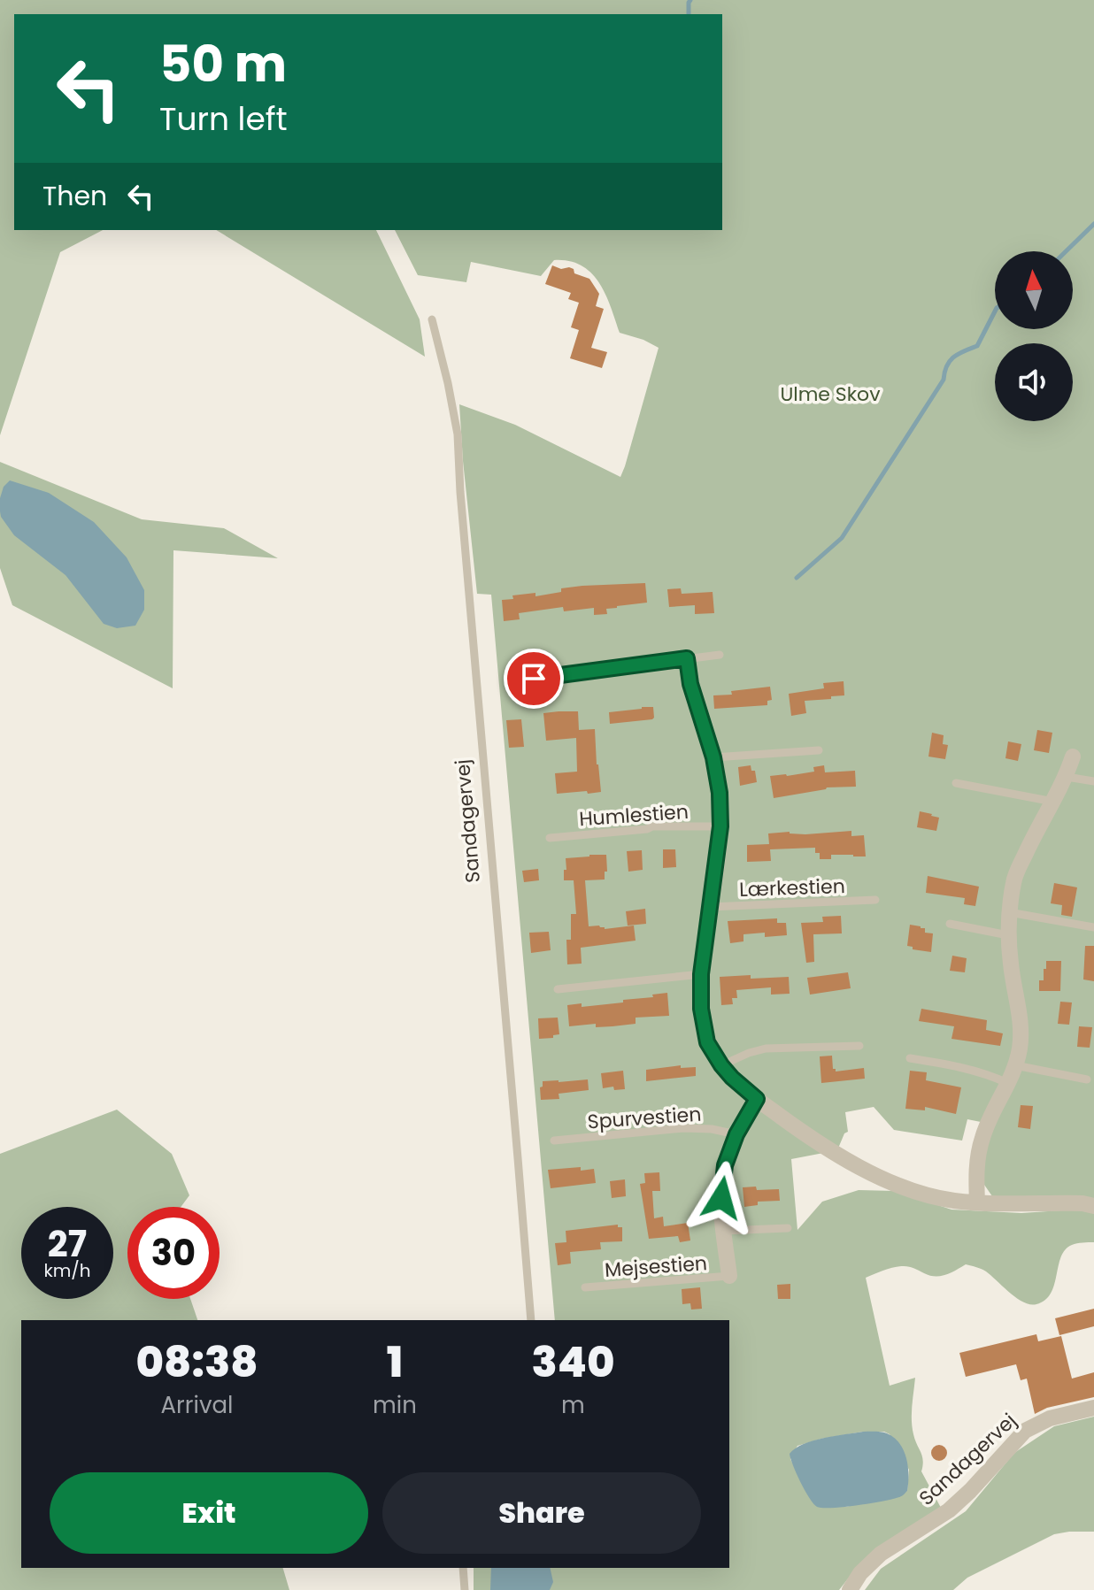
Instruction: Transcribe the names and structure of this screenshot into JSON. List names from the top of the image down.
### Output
{
  "streets": {
    "street": ["Sandagervej"],
    "lane": [
      "Humlestien",
      "Lærkestien",
      "Spurvestien",
      "Mejsestien"
    ]
  },
  "parks": ["Ulme Skov"],
  "north": "top",
  "page": {
    "turn": ["50 m", "Turn left"],
    "then": "Then",
    "speed": "27 km/h",
    "limit": "30",
    "eta": [
      "08:38",
      "Arrival",
      "1",
      "min",
      "340",
      "m"
    ],
    "buttons": ["Exit", "Share"]
  }
}
